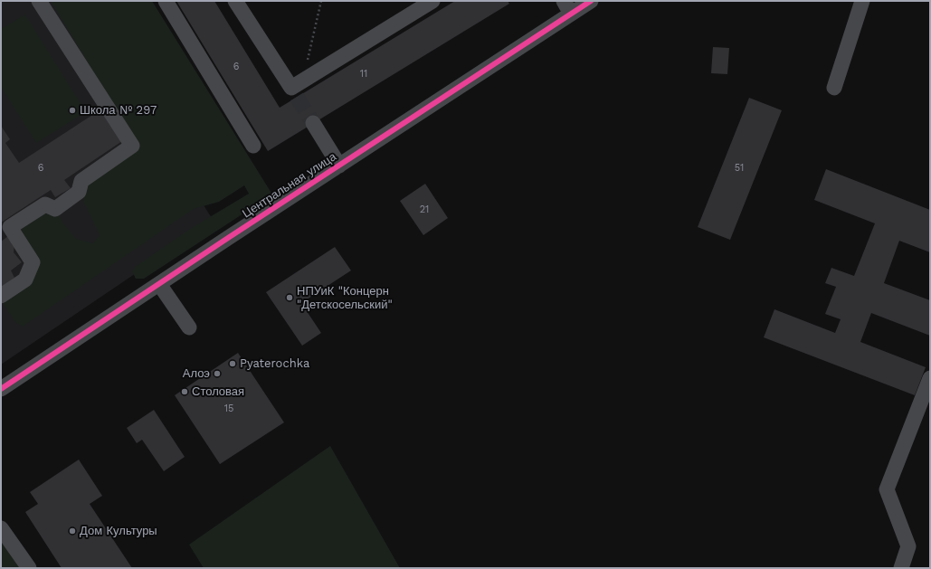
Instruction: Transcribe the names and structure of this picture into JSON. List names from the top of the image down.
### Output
{
  "streets": {
    "street": ["Центральная улица"]
  },
  "places": [
    "Школа № 297",
    "НПУиК \"Концерн \"Детскосельский\"",
    "Pyaterochka",
    "Алоэ",
    "Столовая",
    "Дом Культуры"
  ],
  "house_numbers": [
    "6",
    "11",
    "6",
    "51",
    "21",
    "15"
  ]
}
